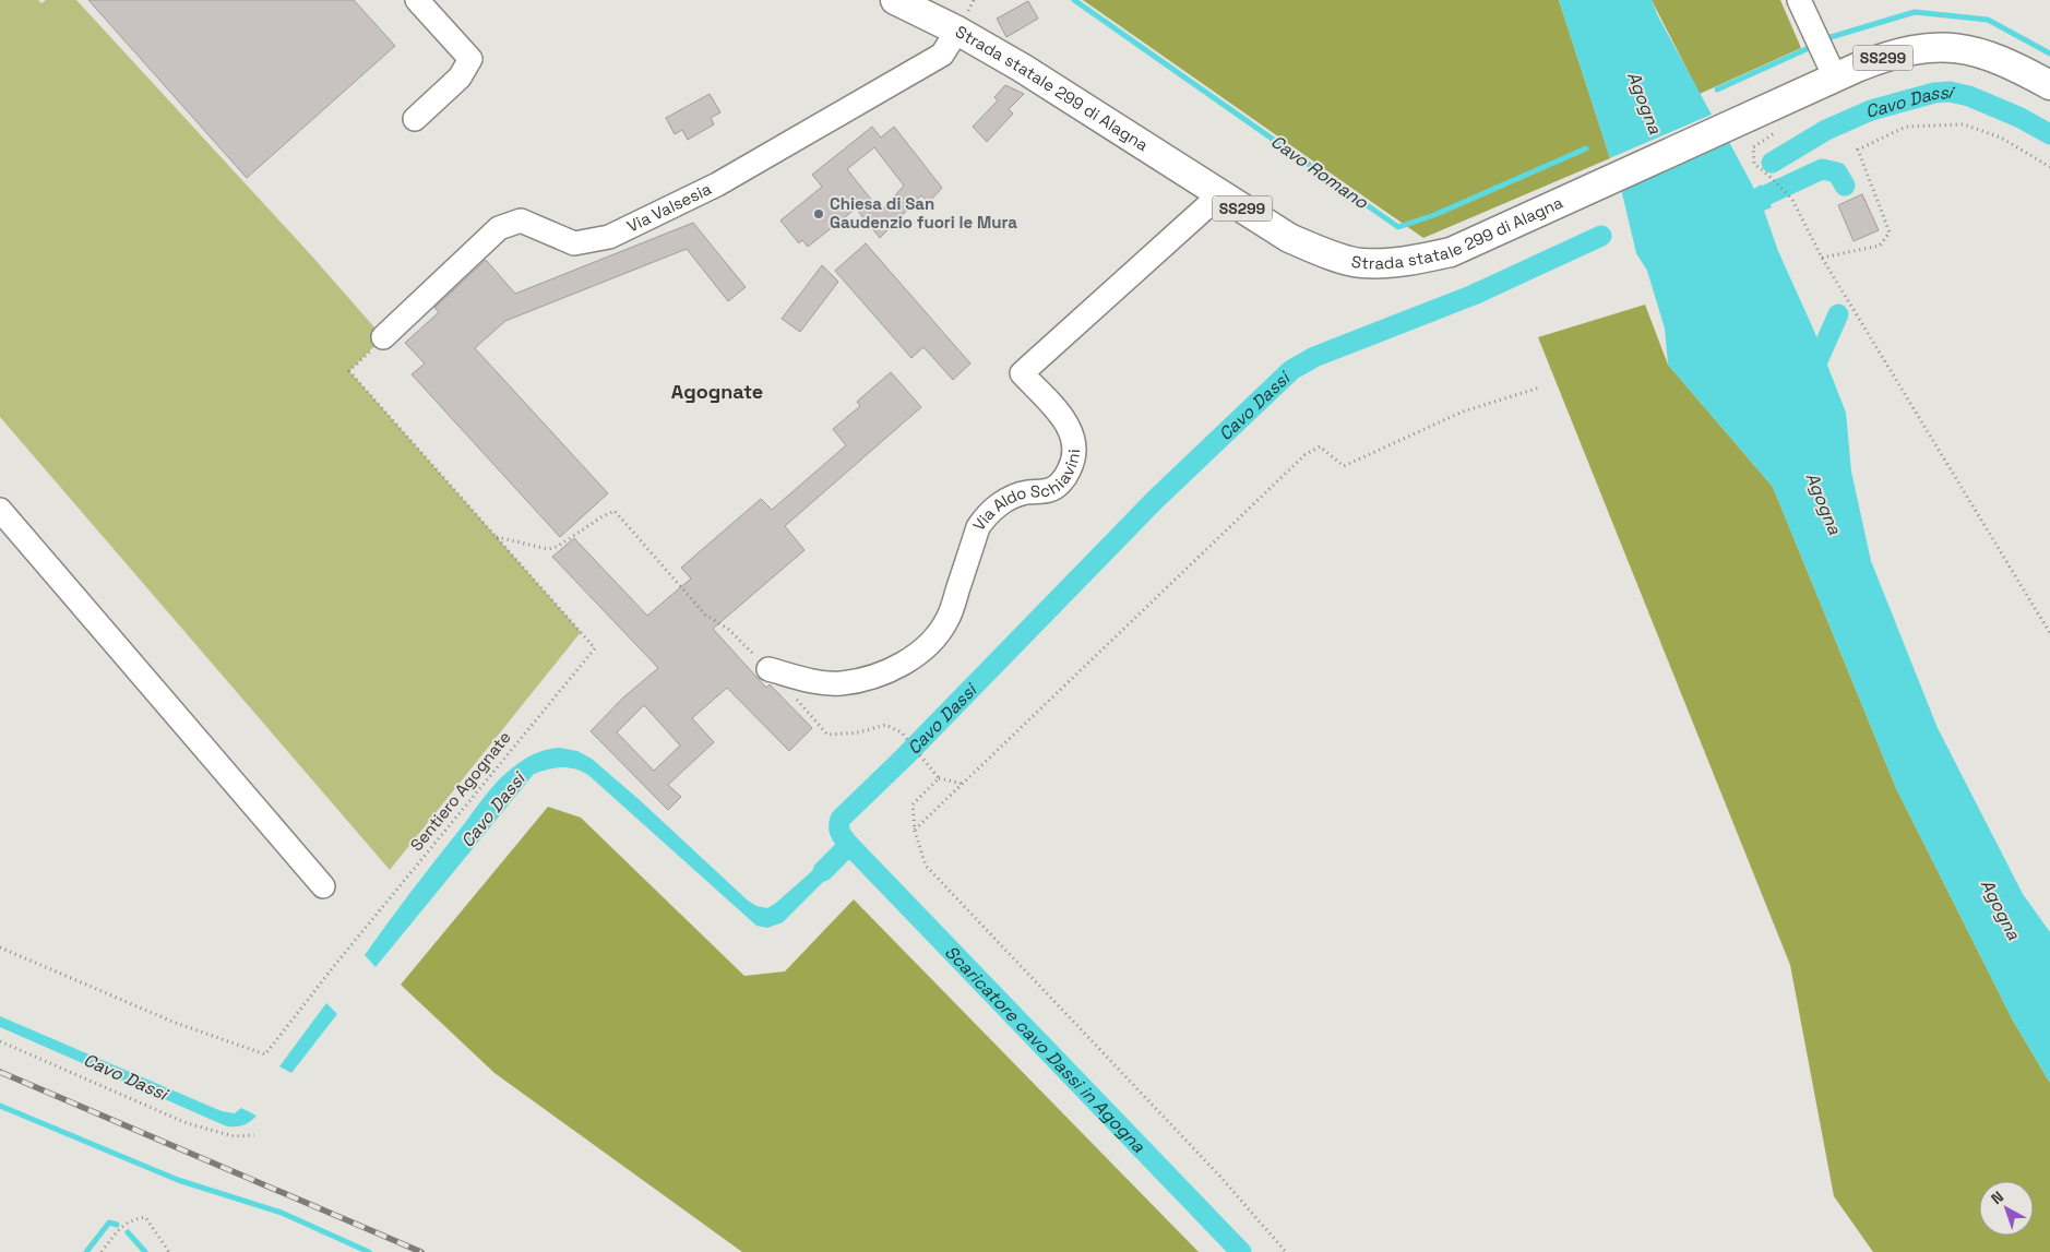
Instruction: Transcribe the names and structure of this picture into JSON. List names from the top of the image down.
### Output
{
  "streets": {
    "main road": ["SS299", "Strada statale 299 di Alagna"],
    "street": ["Via Valsesia", "Via Aldo Schiavini"],
    "path": ["Sentiero Agognate"]
  },
  "crossings": [
    ["Strada statale 299 di Alagna", "Via Valsesia"],
    ["Strada statale 299 di Alagna", "Via Aldo Schiavini"],
    ["Via Valsesia", "Sentiero Agognate"]
  ],
  "districts": ["Agognate"],
  "water": [
    "Agogna",
    "Cavo Dassi",
    "Cavo Romano",
    "Scaricatore cavo Dassi in Agogna"
  ],
  "places": ["Chiesa di San Gaudenzio fuori le Mura"],
  "north": "top left"
}
